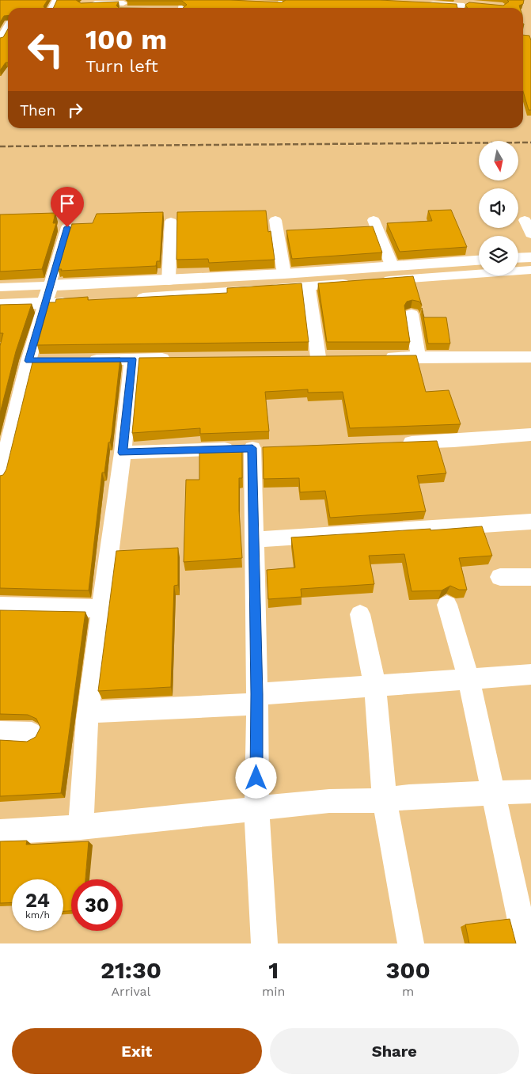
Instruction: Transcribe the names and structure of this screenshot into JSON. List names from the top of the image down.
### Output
{
  "north": "bottom",
  "page": {
    "turn": ["100 m", "Turn left"],
    "then": "Then",
    "speed": "24 km/h",
    "limit": "30",
    "eta": [
      "21:30",
      "Arrival",
      "1",
      "min",
      "300",
      "m"
    ],
    "buttons": ["Exit", "Share"]
  }
}
